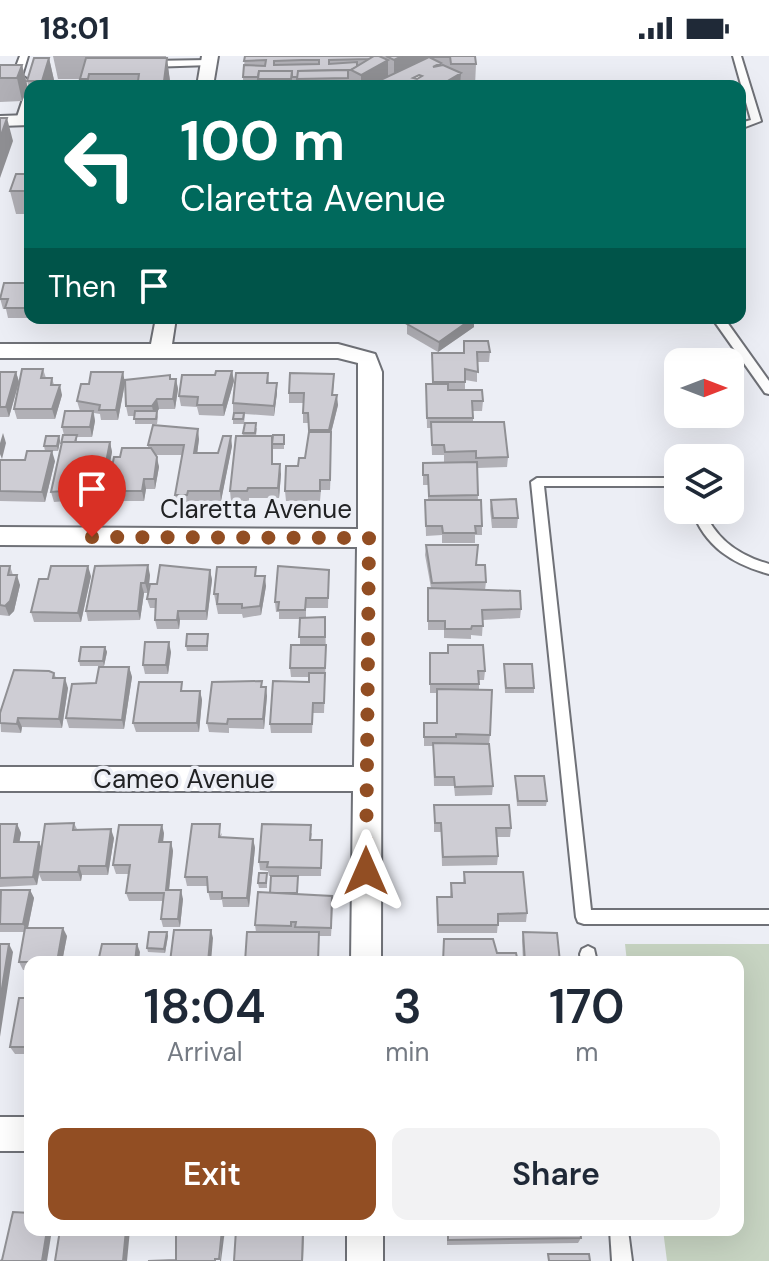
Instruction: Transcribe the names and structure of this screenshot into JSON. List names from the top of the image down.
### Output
{
  "streets": {
    "street": ["Claretta Avenue", "Cameo Avenue"]
  },
  "north": "right",
  "page": {
    "status": "18:01",
    "turn": ["100 m", "Claretta Avenue"],
    "then": "Then",
    "eta": [
      "18:04",
      "Arrival",
      "3",
      "min",
      "170",
      "m"
    ],
    "buttons": ["Exit", "Share"]
  }
}
